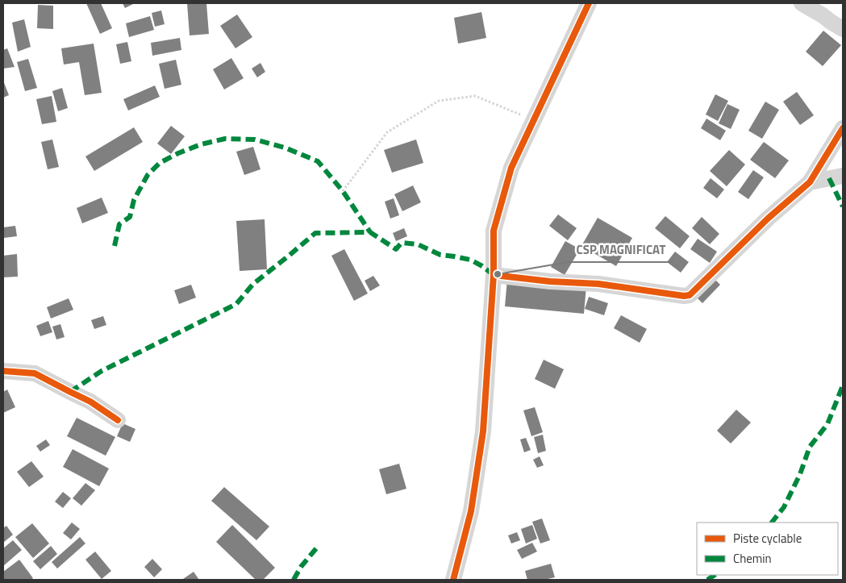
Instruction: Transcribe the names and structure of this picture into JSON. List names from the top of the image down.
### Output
{
  "places": ["CSP MAGNIFICAT"],
  "legend": ["Piste cyclable", "Chemin"]
}
